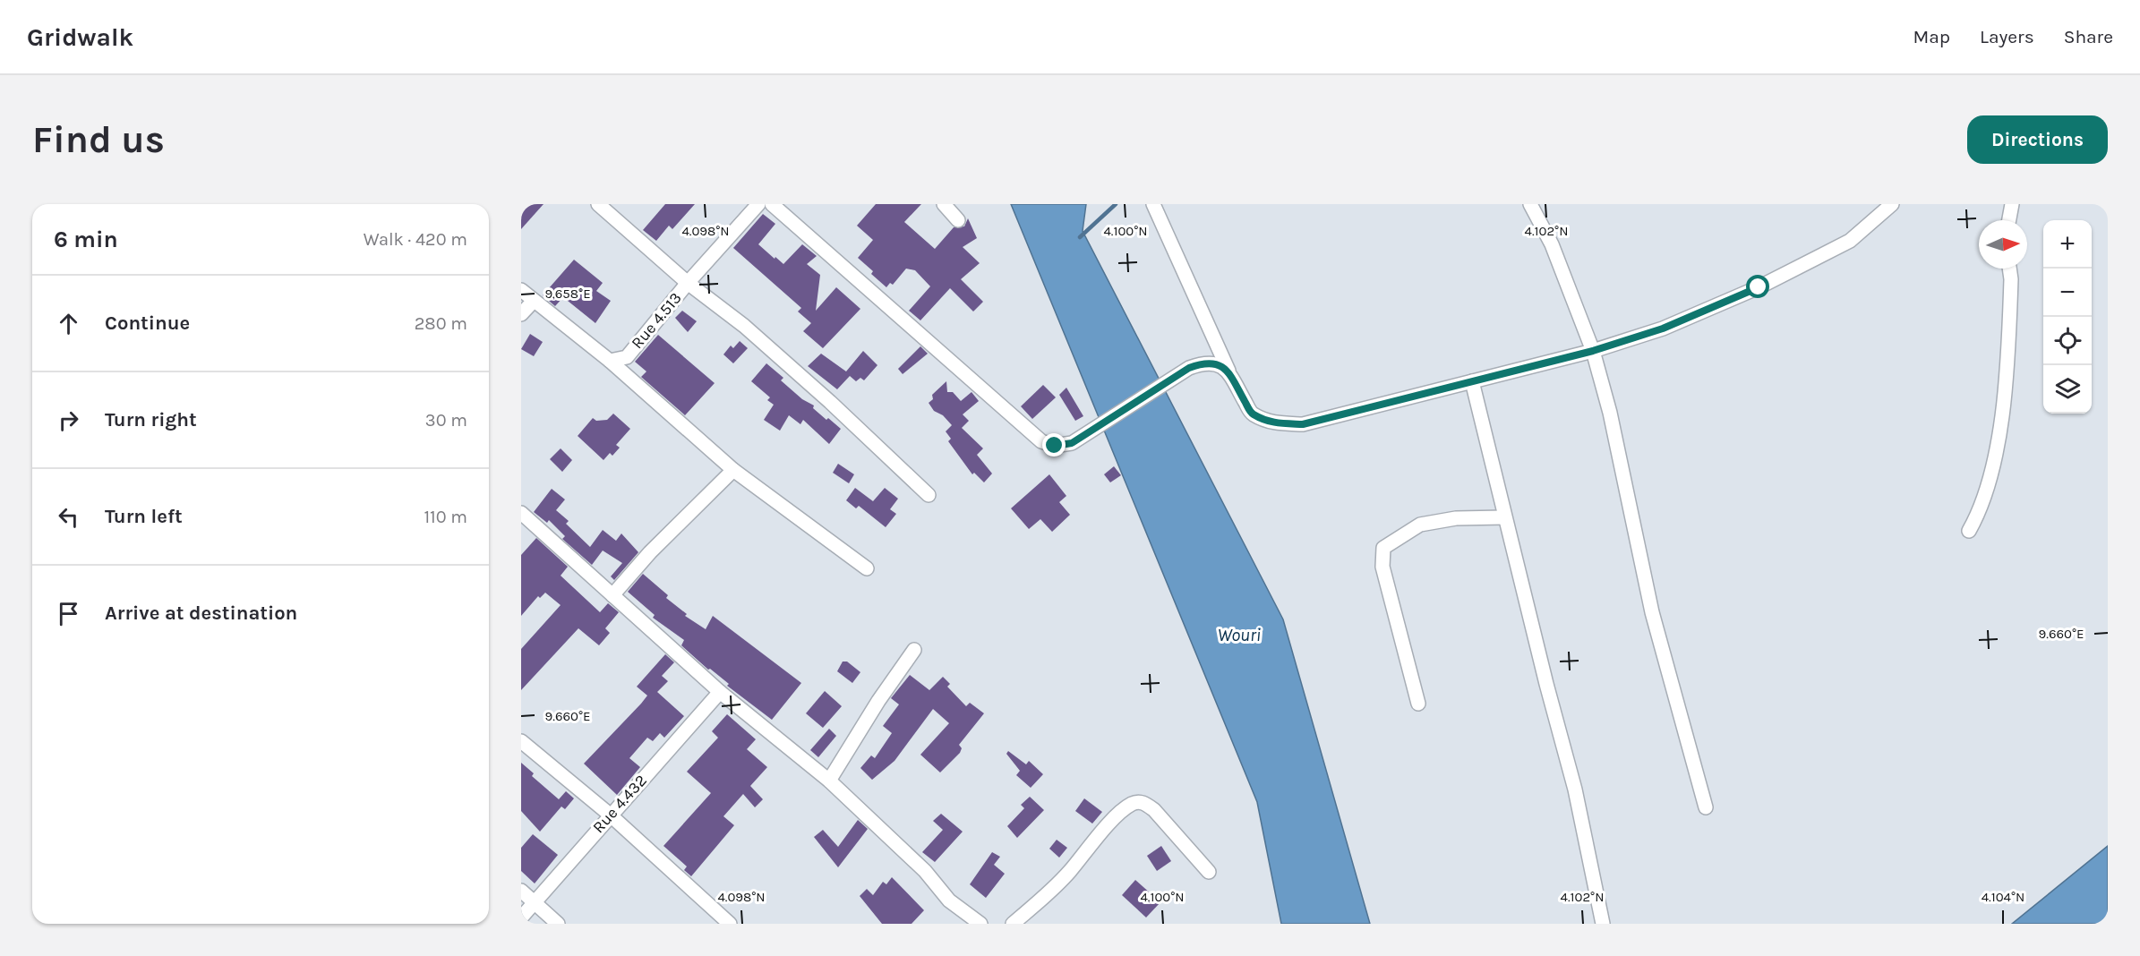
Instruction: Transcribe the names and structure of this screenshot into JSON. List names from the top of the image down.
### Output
{
  "streets": {
    "street": ["Rue 4.513", "Rue 4.432"]
  },
  "water": ["Wouri"],
  "north": "right",
  "page": {
    "header": "Gridwalk",
    "nav": ["Map", "Layers", "Share"],
    "buttons": "Directions",
    "title": "Find us",
    "heading": ["6 min", "Walk · 420 m"],
    "map_buttons": ["+", "−"],
    "list": [
      ["Continue", "280 m"],
      ["Turn right", "30 m"],
      ["Turn left", "110 m"],
      "Arrive at destination"
    ]
  },
  "coordinates": [
    "4.098°N",
    "4.100°N",
    "4.102°N",
    "9.658°E",
    "9.660°E",
    "4.104°N"
  ]
}
